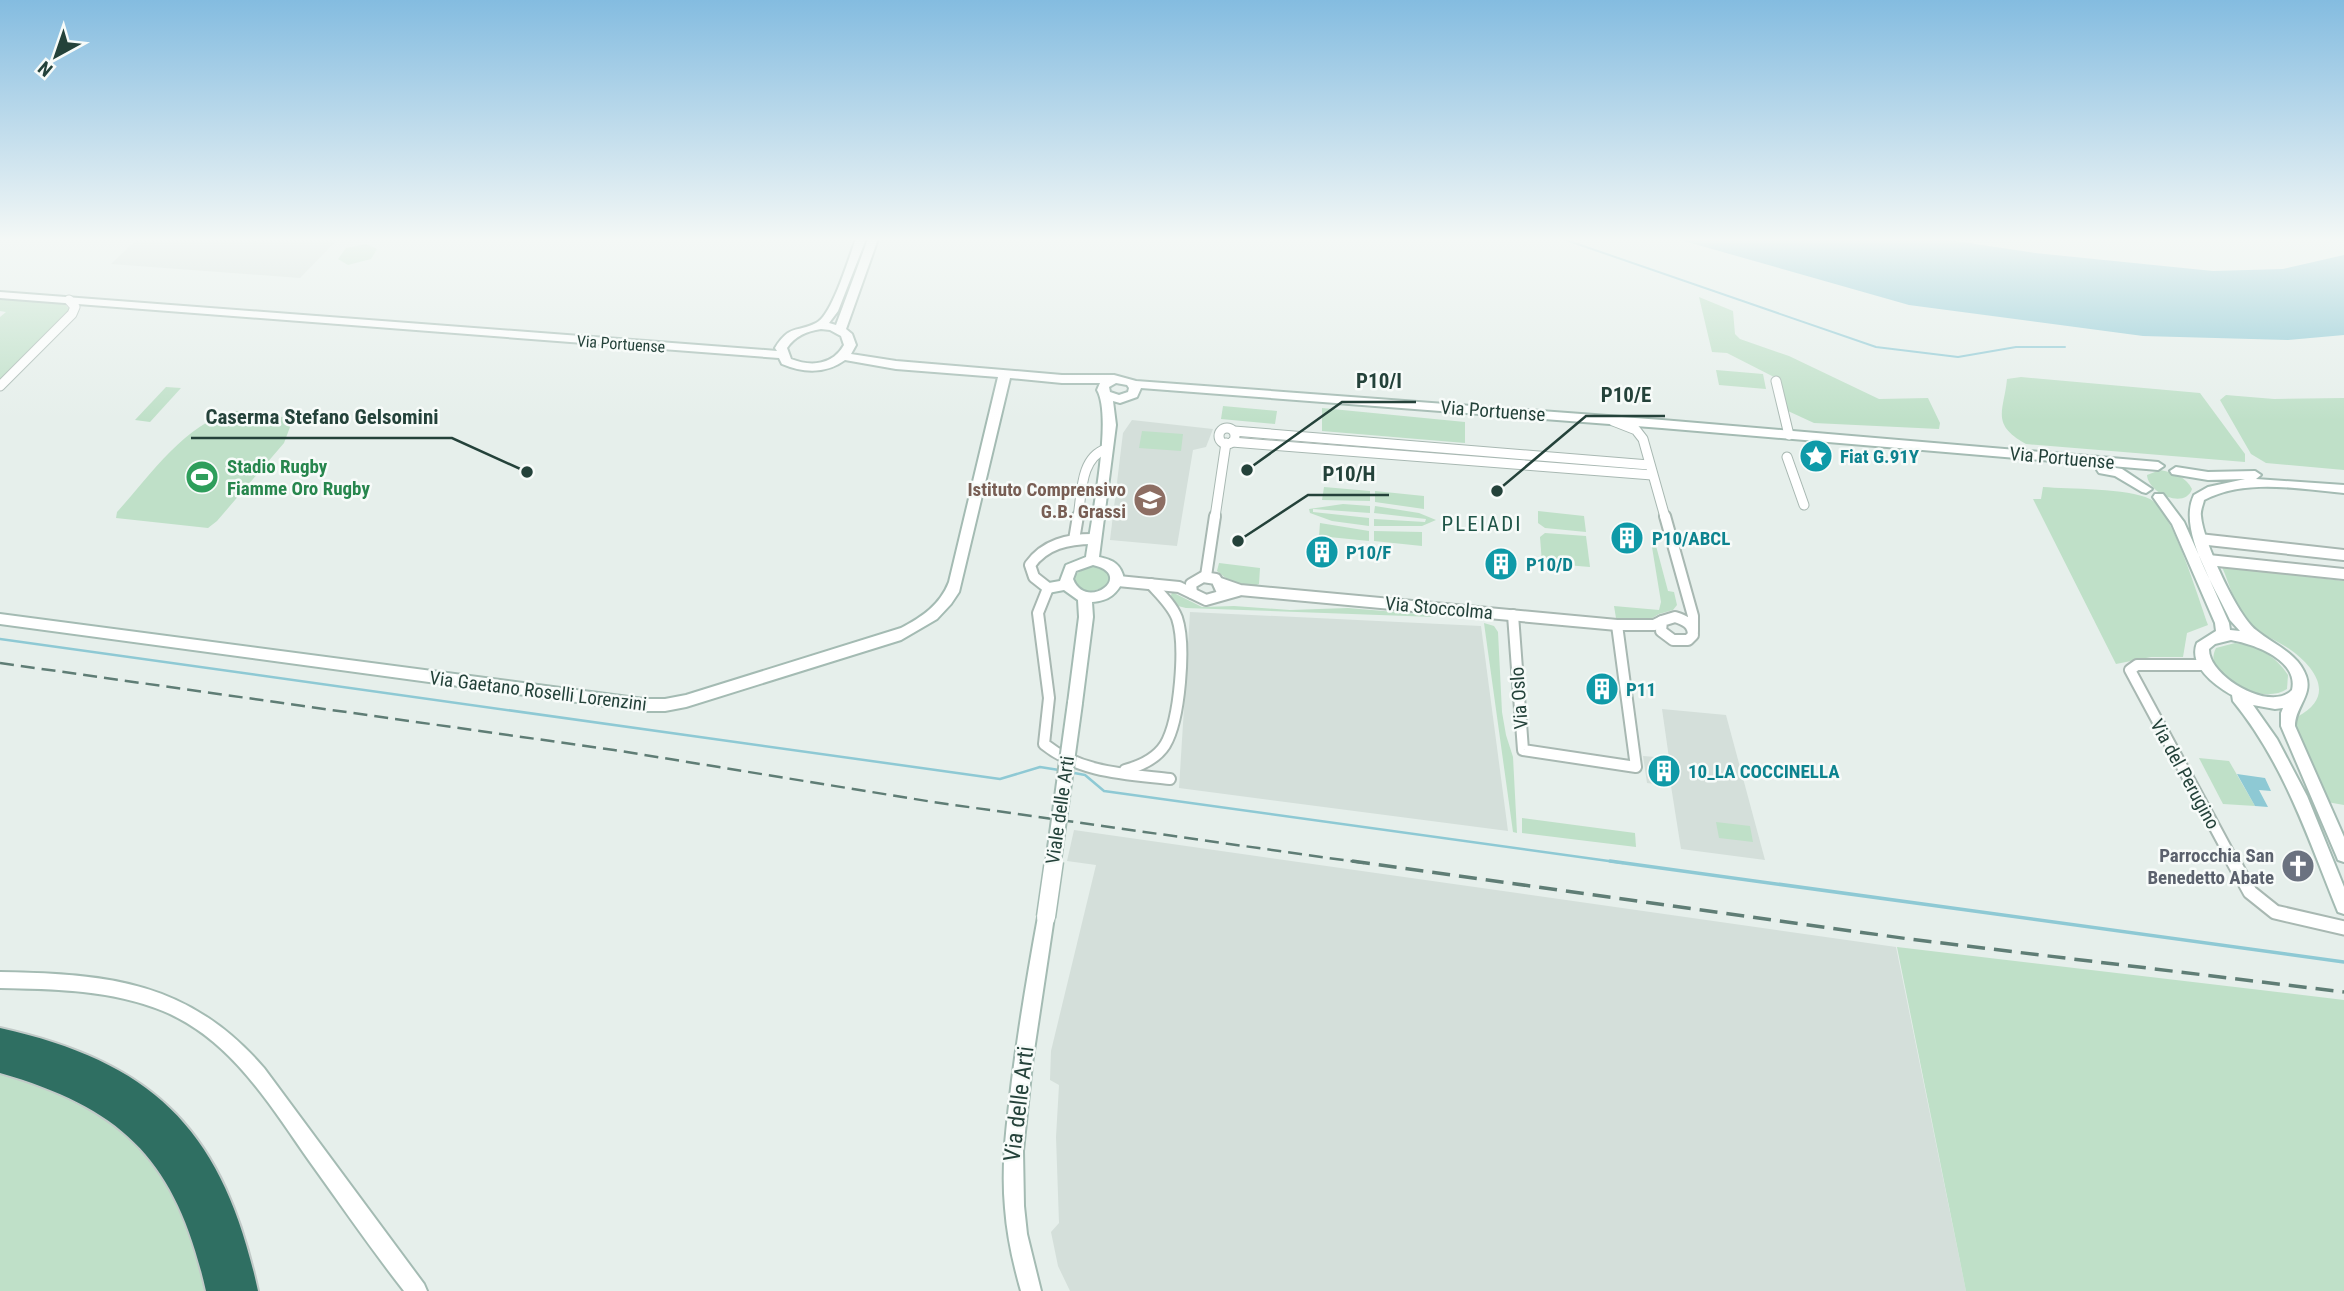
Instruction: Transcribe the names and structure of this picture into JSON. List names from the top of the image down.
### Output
{
  "streets": {
    "street": [
      "Via Portuense",
      "Via Stoccolma",
      "Via Gaetano Roselli Lorenzini",
      "Via Oslo",
      "Via del Perugino",
      "Viale delle Arti",
      "Via delle Arti"
    ]
  },
  "crossings": [
    ["Via Stoccolma", "Via Oslo"],
    ["Viale delle Arti", "Via delle Arti"]
  ],
  "districts": ["PLEIADI"],
  "places": {
    "place": ["Fiat G.91Y"],
    "other": [
      "P10/I",
      "Caserma Stefano Gelsomini",
      "P10/E",
      "P10/H"
    ],
    "sports": ["Stadio Rugby Fiamme Oro Rugby"],
    "school or university": ["Istituto Comprensivo G.B. Grassi"],
    "building": [
      "P10/ABCL",
      "P10/F",
      "P10/D",
      "P11",
      "10_LA COCCINELLA"
    ],
    "church": ["Parrocchia San Benedetto Abate"]
  },
  "north": "bottom left"
}
